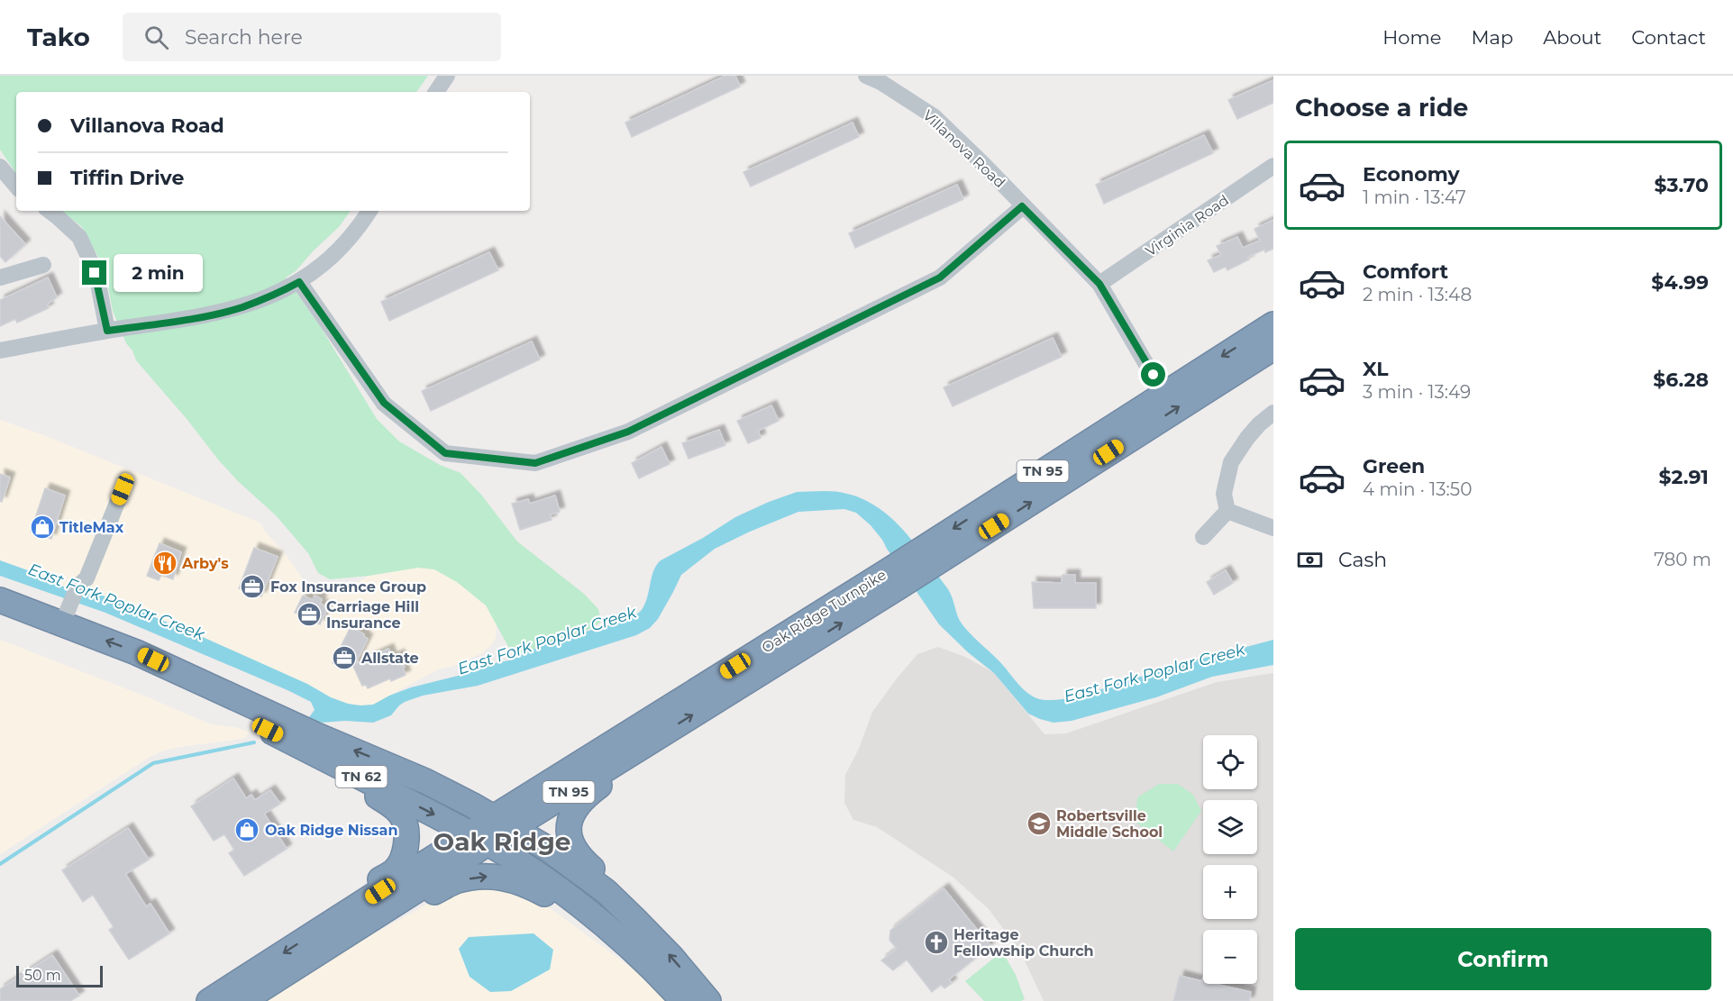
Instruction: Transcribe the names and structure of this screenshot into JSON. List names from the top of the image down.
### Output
{
  "streets": {
    "highway": ["TN 95", "Oak Ridge Turnpike", "TN 62"],
    "street": ["Villanova Road", "Virginia Road"]
  },
  "crossings": [
    ["Villanova Road", "Virginia Road"],
    ["Villanova Road", "Oak Ridge Turnpike"],
    ["Oak Ridge Turnpike", "TN 62"]
  ],
  "districts": ["Oak Ridge"],
  "water": ["East Fork Poplar Creek"],
  "places": {
    "shop": ["TitleMax", "Oak Ridge Nissan"],
    "restaurant": ["Arby's"],
    "office": ["Fox Insurance Group", "Carriage Hill Insurance", "Allstate"],
    "school or university": ["Robertsville Middle School"],
    "church": ["Heritage Fellowship Church"]
  },
  "scale_bar": "50 m",
  "page": {
    "header": "Tako",
    "search": "Search here",
    "nav": [
      "Home",
      "Map",
      "About",
      "Contact"
    ],
    "heading": "Choose a ride",
    "banner": ["Villanova Road", "Tiffin Drive"],
    "list": [
      {
        "name": "Economy",
        "note": "1 min · 13:47",
        "value": "$3.70"
      },
      {
        "name": "Comfort",
        "note": "2 min · 13:48",
        "value": "$4.99"
      },
      {
        "name": "XL",
        "note": "3 min · 13:49",
        "value": "$6.28"
      },
      {
        "name": "Green",
        "note": "4 min · 13:50",
        "value": "$2.91"
      }
    ],
    "bubble": "2 min",
    "pay": ["Cash", "780 m"],
    "map_buttons": ["+", "−"],
    "buttons": "Confirm",
    "scale": "50 m"
  }
}
